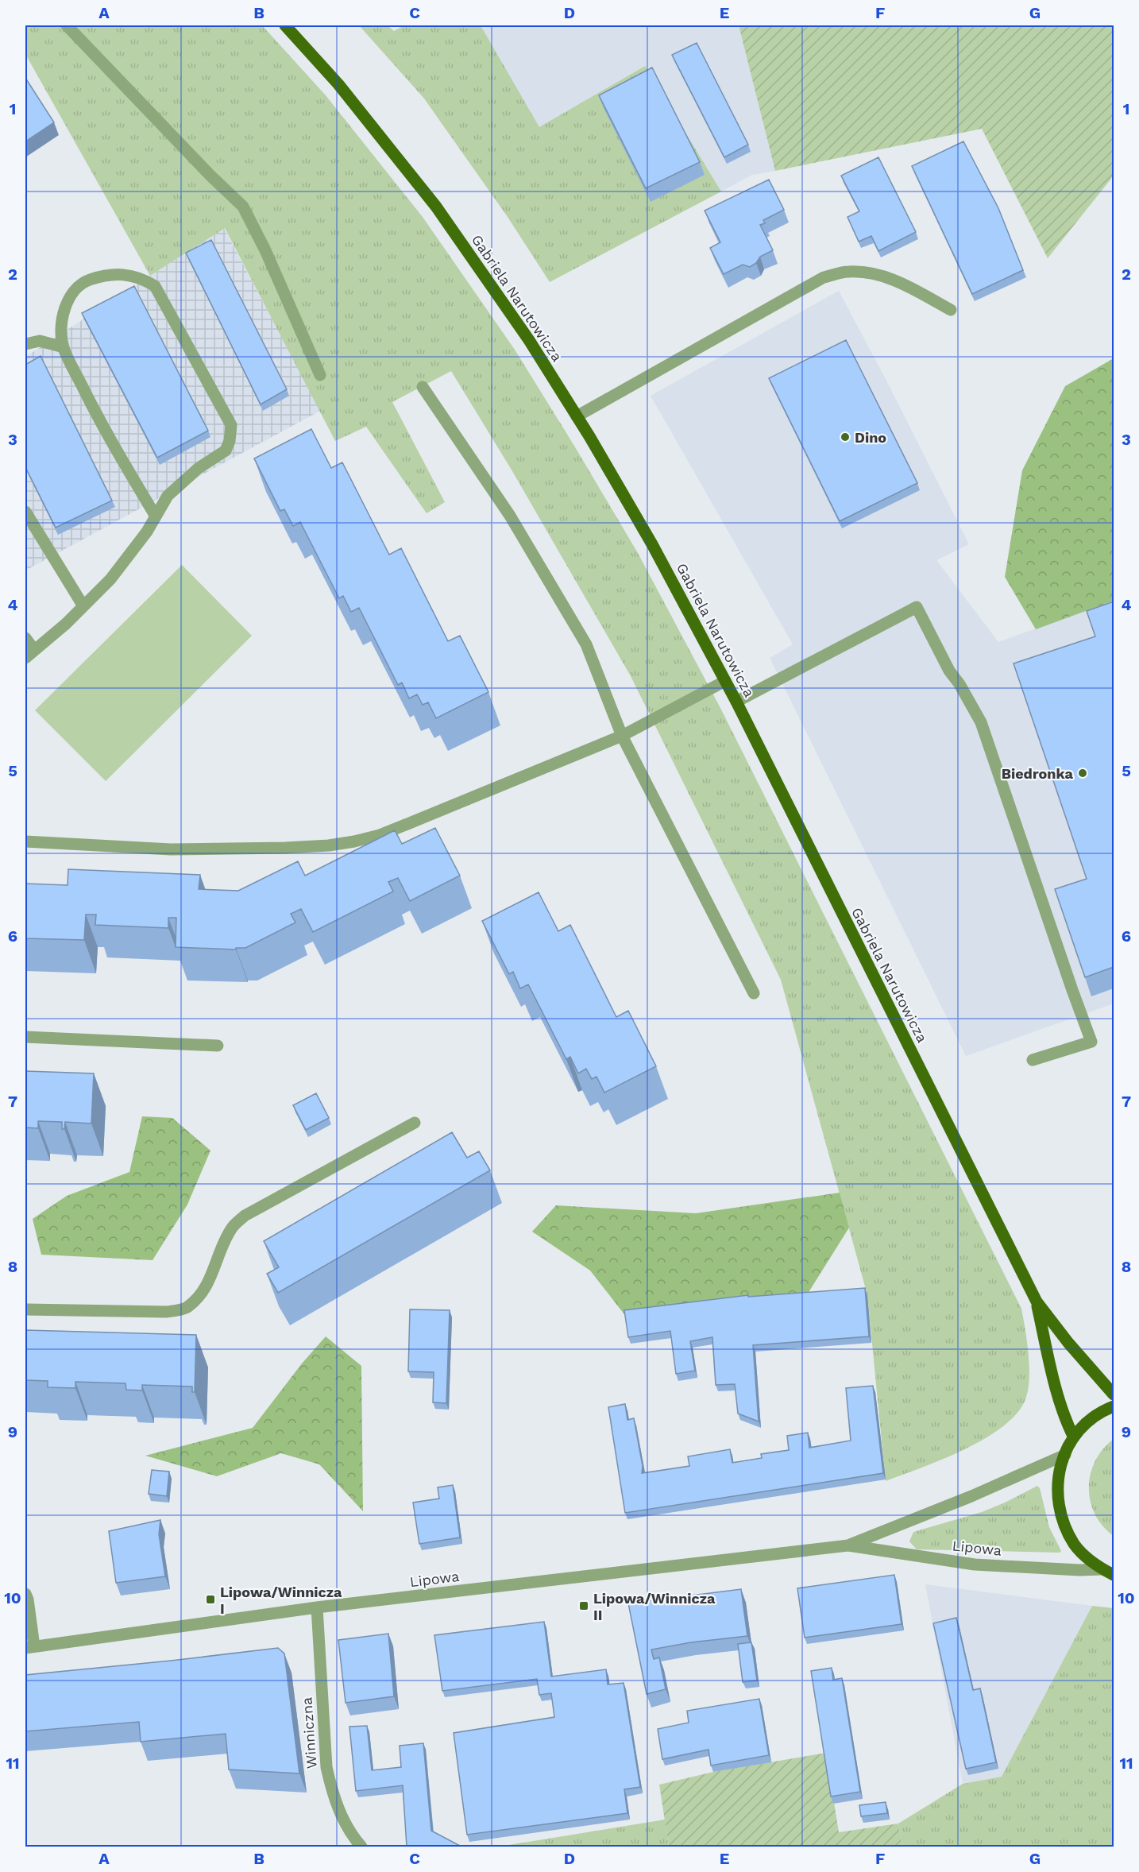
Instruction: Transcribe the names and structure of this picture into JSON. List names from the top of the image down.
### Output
{
  "streets": {
    "main road": ["Gabriela Narutowicza"],
    "street": ["Lipowa", "Winniczna"]
  },
  "crossings": [
    ["Lipowa", "Winniczna"]
  ],
  "places": {
    "other": ["Dino", "Biedronka"],
    "transit": ["Lipowa/Winnicza I", "Lipowa/Winnicza II"]
  },
  "grid": {
    "columns": [
      "A",
      "B",
      "C",
      "D",
      "E",
      "F",
      "G"
    ],
    "rows": [
      "1",
      "2",
      "3",
      "4",
      "5",
      "6",
      "7",
      "8",
      "9",
      "10",
      "11"
    ]
  }
}
